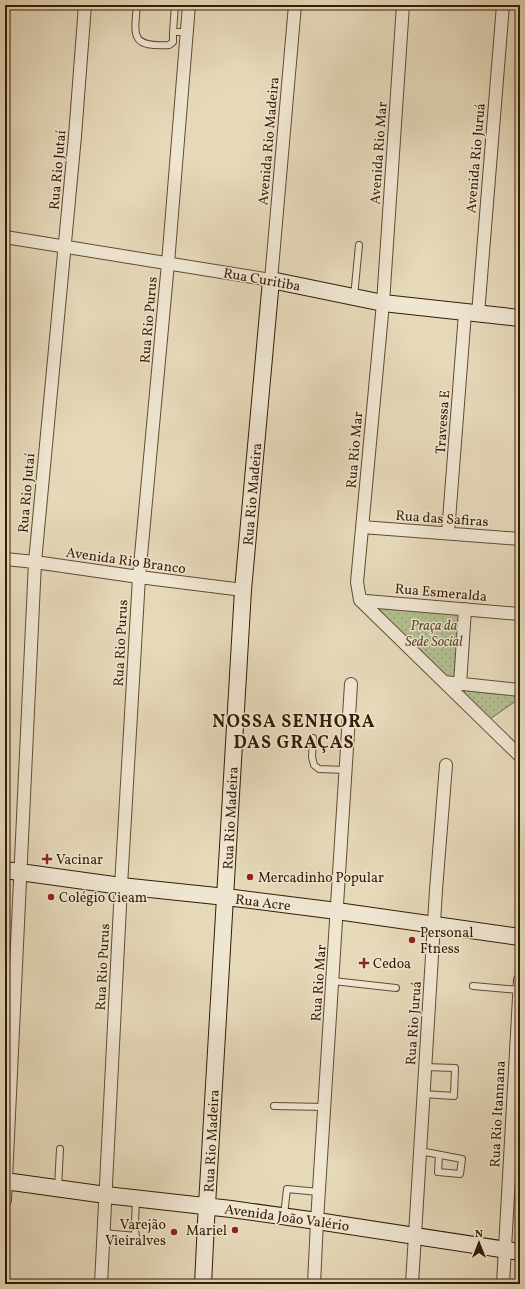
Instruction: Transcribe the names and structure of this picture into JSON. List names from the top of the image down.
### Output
{
  "streets": {
    "street": [
      "Avenida Rio Madeira",
      "Avenida Rio Mar",
      "Avenida Rio Juruá",
      "Rua Rio Jutaí",
      "Rua Curitiba",
      "Rua Rio Purus",
      "Travessa E",
      "Rua Rio Mar",
      "Rua Rio Madeira",
      "Rua das Safiras",
      "Avenida Rio Branco",
      "Rua Esmeralda",
      "Rua Acre",
      "Rua Rio Juruá",
      "Rua Rio Itannana",
      "Avenida João Valério"
    ]
  },
  "crossings": [
    ["Avenida Rio Madeira", "Rua Curitiba"],
    ["Avenida Rio Madeira", "Rua Rio Madeira"],
    ["Avenida Rio Mar", "Rua Curitiba"],
    ["Avenida Rio Mar", "Rua Rio Mar"],
    ["Avenida Rio Juruá", "Rua Curitiba"],
    ["Avenida Rio Juruá", "Travessa E"],
    ["Rua Rio Jutaí", "Rua Curitiba"],
    ["Rua Rio Jutaí", "Avenida Rio Branco"],
    ["Rua Rio Jutaí", "Rua Acre"],
    ["Rua Rio Jutaí", "Avenida João Valério"],
    ["Rua Curitiba", "Rua Rio Purus"],
    ["Rua Curitiba", "Travessa E"],
    ["Rua Curitiba", "Rua Rio Mar"],
    ["Rua Curitiba", "Rua Rio Madeira"],
    ["Rua Rio Purus", "Avenida Rio Branco"],
    ["Rua Rio Purus", "Rua Acre"],
    ["Rua Rio Purus", "Avenida João Valério"],
    ["Travessa E", "Rua das Safiras"],
    ["Rua Rio Mar", "Rua das Safiras"],
    ["Rua Rio Mar", "Rua Esmeralda"],
    ["Rua Rio Mar", "Rua Acre"],
    ["Rua Rio Mar", "Avenida João Valério"],
    ["Rua Rio Madeira", "Avenida Rio Branco"],
    ["Rua Rio Madeira", "Rua Acre"],
    ["Rua Rio Madeira", "Avenida João Valério"],
    ["Rua Acre", "Rua Rio Juruá"],
    ["Rua Rio Juruá", "Avenida João Valério"],
    ["Rua Rio Itannana", "Avenida João Valério"]
  ],
  "districts": ["NOSSA SENHORA DAS GRAÇAS"],
  "parks": ["Praça da Sede Social"],
  "places": {
    "health": ["Vacinar", "Cedoa"],
    "other": [
      "Mercadinho Popular",
      "Colégio Cieam",
      "Personal Ftness",
      "Mariel",
      "Varejão Vieiralves"
    ]
  },
  "north": "top"
}
